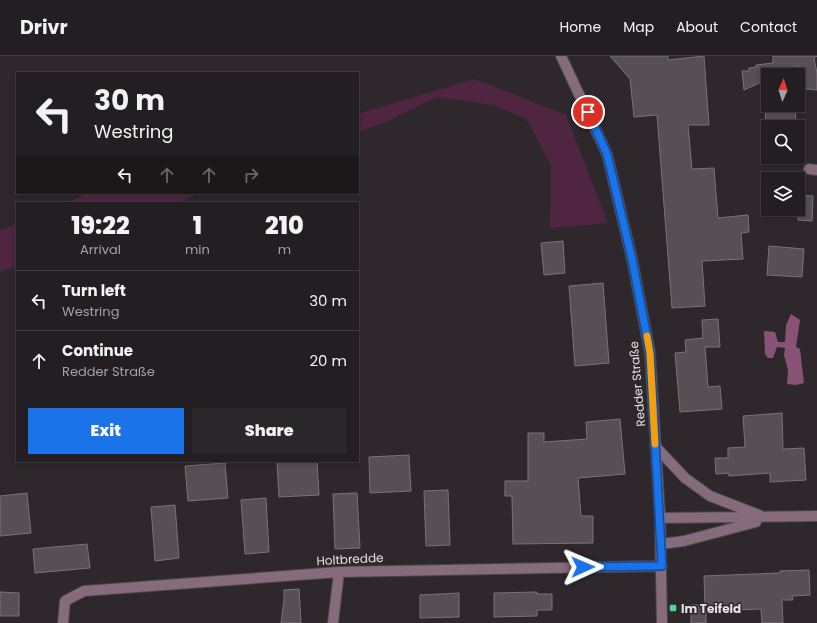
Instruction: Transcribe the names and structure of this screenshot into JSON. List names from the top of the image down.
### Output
{
  "streets": {
    "street": ["Redder Straße", "Holtbredde"]
  },
  "crossings": [
    ["Redder Straße", "Holtbredde"]
  ],
  "places": {
    "transit": ["Im Teifeld"]
  },
  "north": "top",
  "page": {
    "header": "Drivr",
    "nav": [
      "Home",
      "Map",
      "About",
      "Contact"
    ],
    "turn": ["30 m", "Westring"],
    "eta": [
      "19:22",
      "Arrival",
      "1",
      "min",
      "210",
      "m"
    ],
    "list": [
      {
        "name": "Turn left",
        "note": "Westring",
        "value": "30 m"
      },
      {
        "name": "Continue",
        "note": "Redder Straße",
        "value": "20 m"
      }
    ],
    "buttons": ["Exit", "Share"]
  }
}
